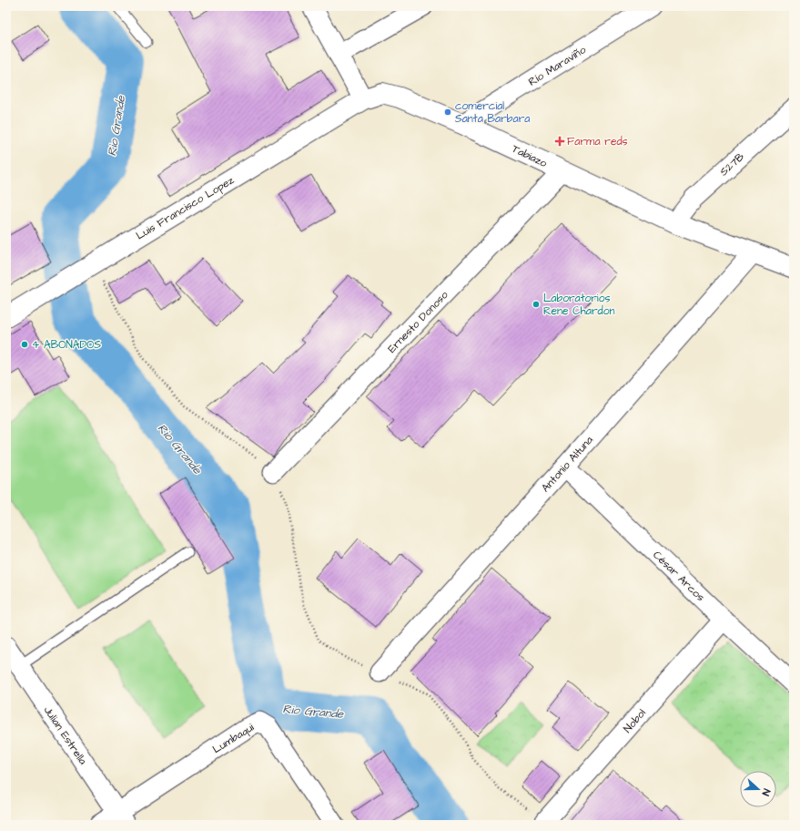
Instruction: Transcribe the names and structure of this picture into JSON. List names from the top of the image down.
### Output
{
  "streets": {
    "street": [
      "Río Maraviño",
      "Tabiazo",
      "S27B",
      "Luis Francisco Lopez",
      "Ernesto Donoso",
      "Antonio Altuna",
      "César Arcos",
      "Nobol",
      "Julian Estrella",
      "Lumbaqui"
    ]
  },
  "crossings": [
    ["Río Maraviño", "Tabiazo"],
    ["Tabiazo", "S27B"],
    ["Tabiazo", "Luis Francisco Lopez"],
    ["Tabiazo", "Ernesto Donoso"],
    ["Tabiazo", "Antonio Altuna"],
    ["Antonio Altuna", "César Arcos"],
    ["César Arcos", "Nobol"],
    ["Julian Estrella", "Lumbaqui"]
  ],
  "water": ["Rio Grande"],
  "places": {
    "other": ["comercial Santa Barbara", "Laboratorios Rene Chardon", "4 ABONADOS"],
    "health": ["Farma reds"]
  },
  "north": "right"
}
